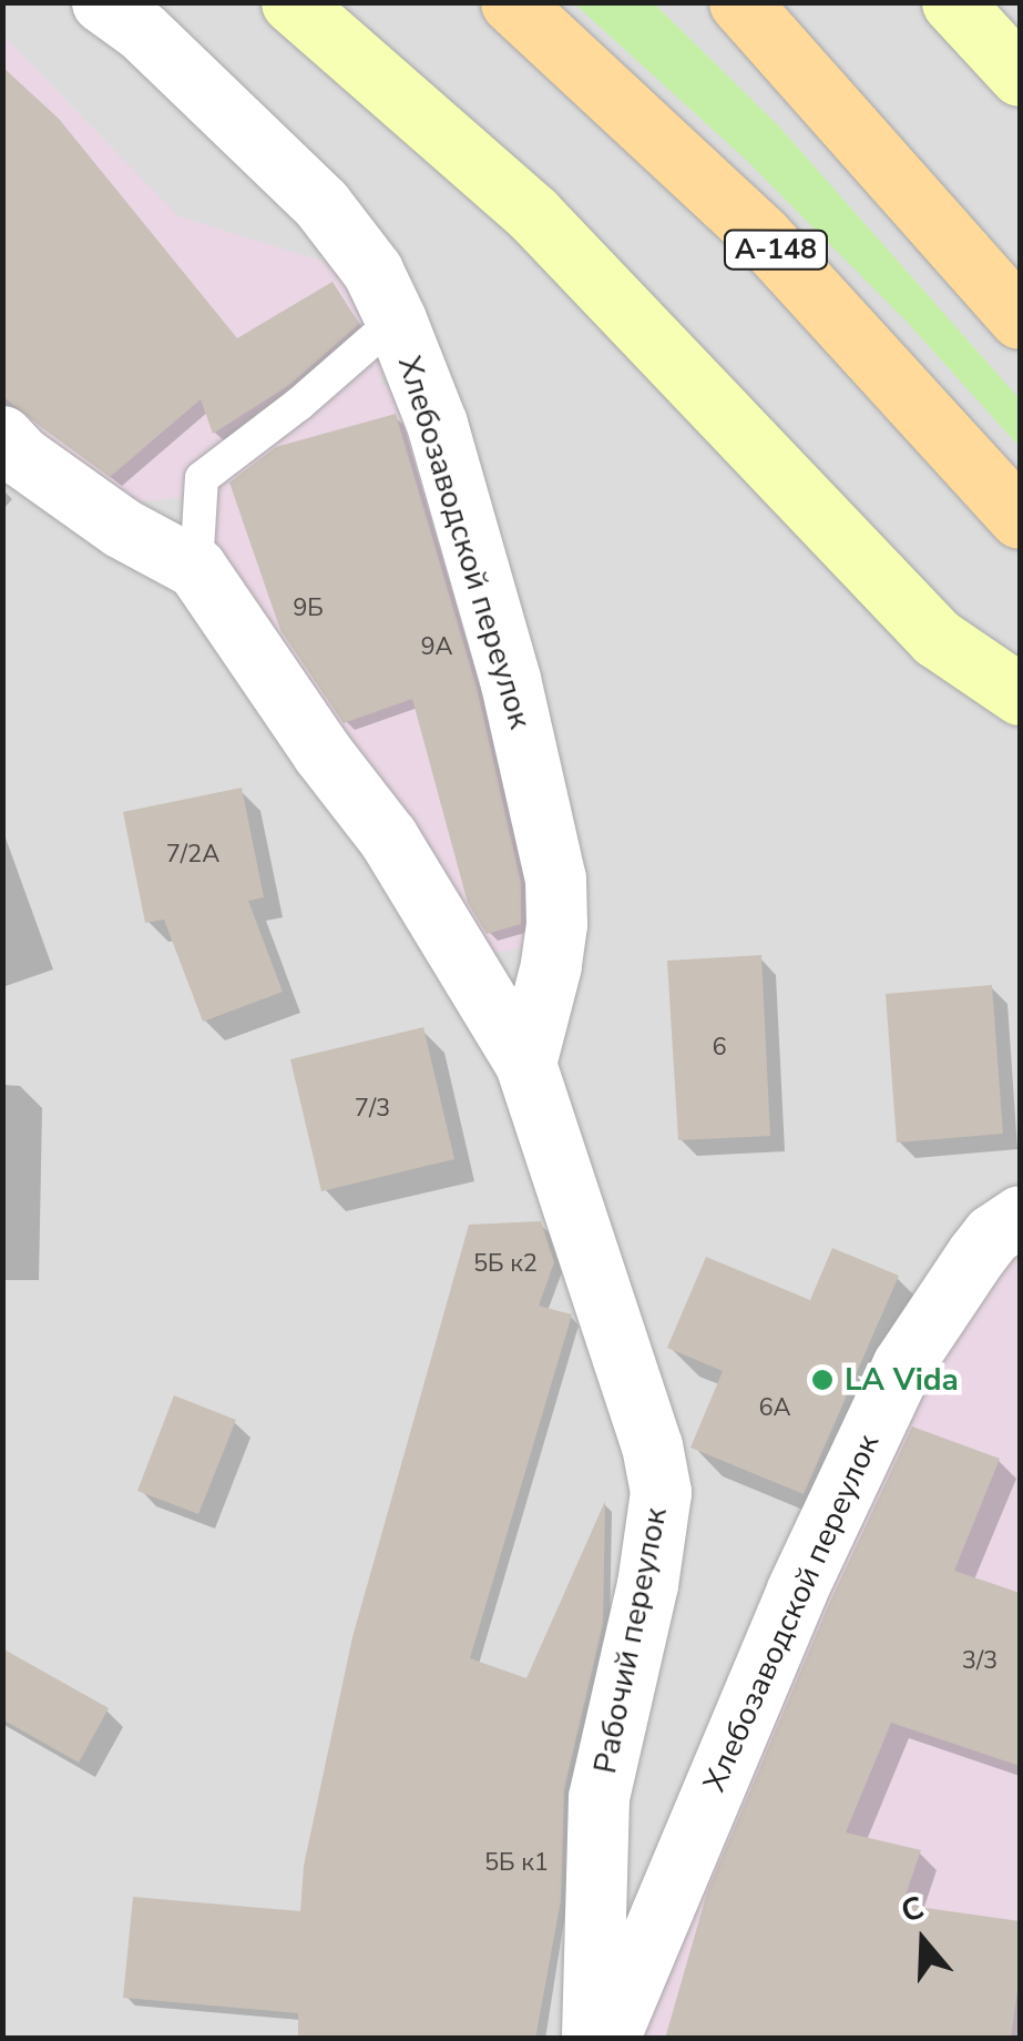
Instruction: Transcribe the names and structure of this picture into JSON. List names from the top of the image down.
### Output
{
  "streets": {
    "main road": ["А-148"],
    "street": ["Хлебозаводской переулок", "Рабочий переулок"]
  },
  "crossings": [
    ["Хлебозаводской переулок", "Рабочий переулок"]
  ],
  "places": ["LA Vida"],
  "house_numbers": [
    "9Б",
    "9А",
    "7/2А",
    "6",
    "7/3",
    "5Б к2",
    "6А",
    "3/3",
    "5Б к1"
  ],
  "north": "top"
}
